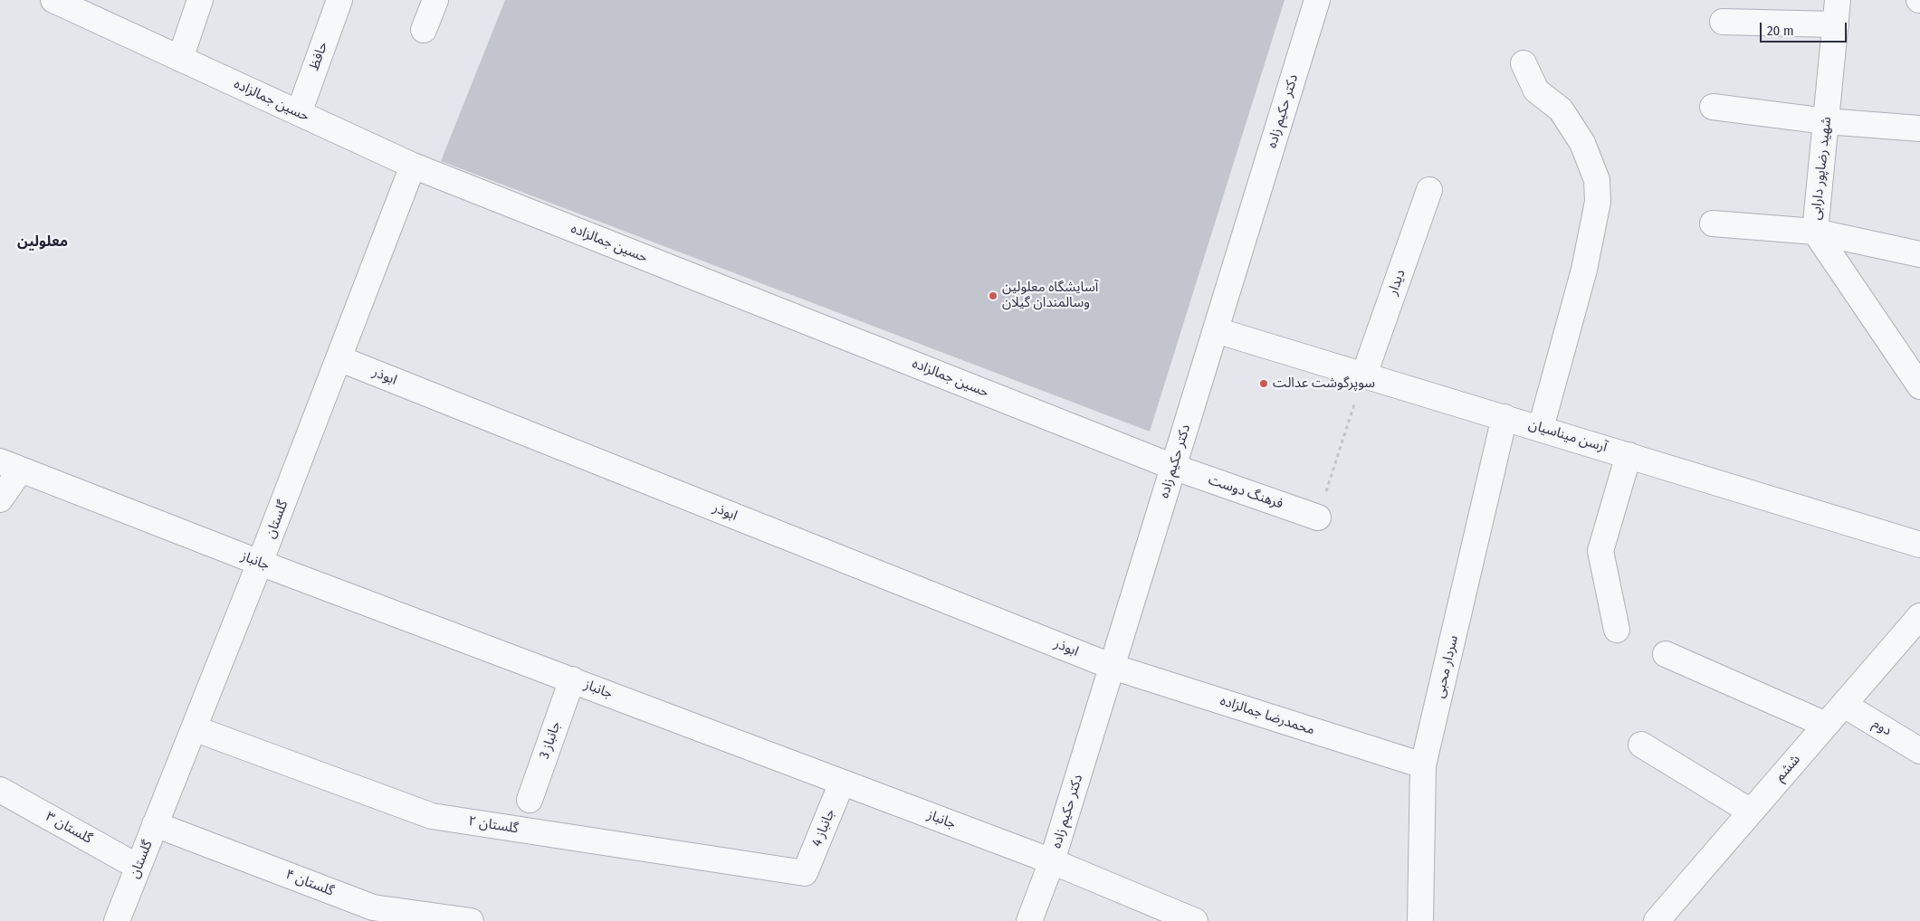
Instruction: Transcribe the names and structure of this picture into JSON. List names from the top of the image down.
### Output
{
  "streets": {
    "street": [
      "حافظ",
      "حسین جمالزاده",
      "دکتر حکیم زاده",
      "شهید رضاپور دارابی",
      "دیدار",
      "ابوذر",
      "آرسن میناسیان",
      "فرهنگ دوست",
      "گلستان",
      "جانباز",
      "سردار محبی",
      "محمدرضا جمالزاده",
      "دوم",
      "جانباز 3",
      "ششم",
      "گلستان ۲",
      "گلستان ۳",
      "جانباز 4",
      "گلستان ۴"
    ]
  },
  "crossings": [
    ["حافظ", "حسین جمالزاده"],
    ["حسین جمالزاده", "دکتر حکیم زاده"],
    ["حسین جمالزاده", "فرهنگ دوست"],
    ["حسین جمالزاده", "گلستان"],
    ["دکتر حکیم زاده", "ابوذر"],
    ["دکتر حکیم زاده", "آرسن میناسیان"],
    ["دکتر حکیم زاده", "فرهنگ دوست"],
    ["دکتر حکیم زاده", "جانباز"],
    ["دکتر حکیم زاده", "محمدرضا جمالزاده"],
    ["دیدار", "آرسن میناسیان"],
    ["ابوذر", "گلستان"],
    ["ابوذر", "محمدرضا جمالزاده"],
    ["آرسن میناسیان", "سردار محبی"],
    ["گلستان", "جانباز"],
    ["گلستان", "گلستان ۲"],
    ["گلستان", "گلستان ۳"],
    ["گلستان", "گلستان ۴"],
    ["جانباز", "جانباز 3"],
    ["جانباز", "جانباز 4"],
    ["سردار محبی", "محمدرضا جمالزاده"],
    ["دوم", "ششم"],
    ["گلستان ۲", "جانباز 4"]
  ],
  "districts": ["معلولین"],
  "places": ["آسایشگاه معلولین وسالمندان گیلان", "سوپرگوشت عدالت"],
  "scale_bar": "20 m"
}
